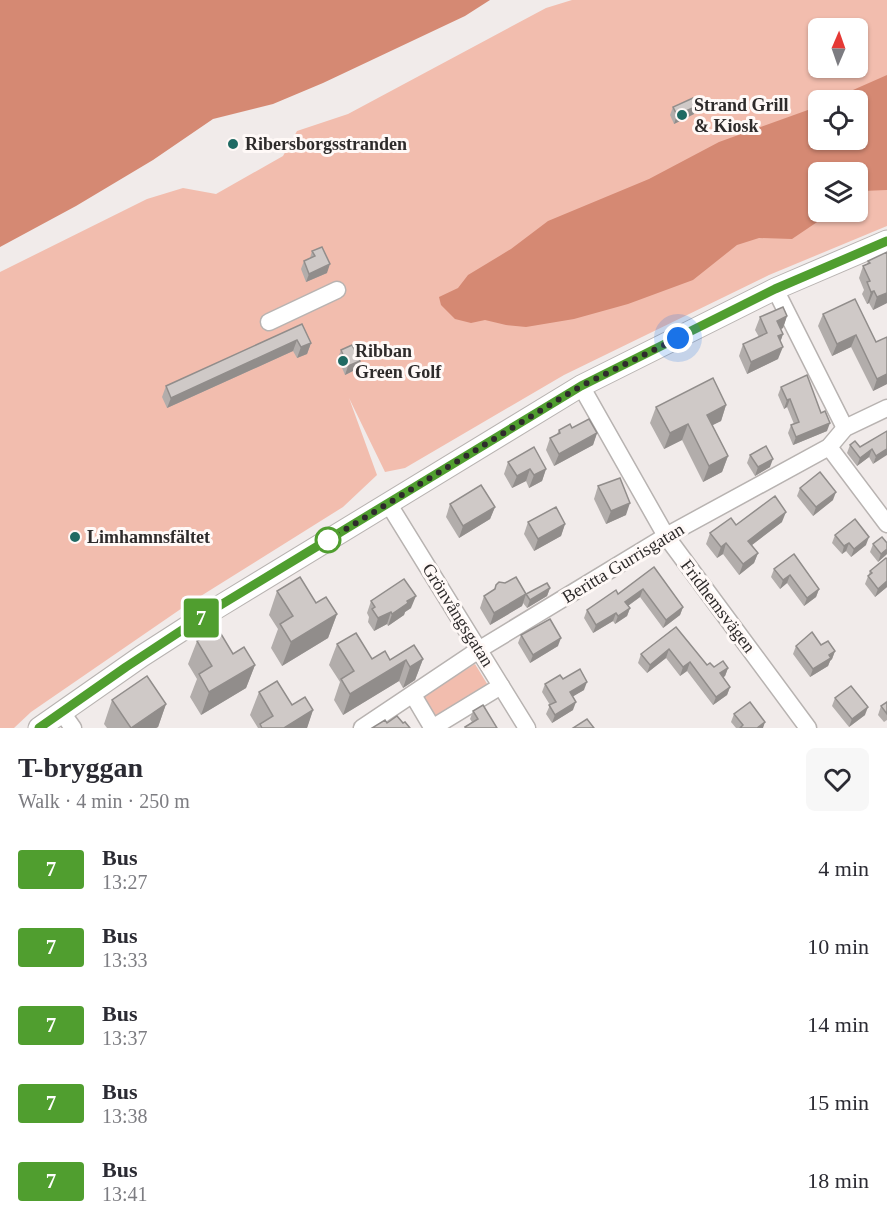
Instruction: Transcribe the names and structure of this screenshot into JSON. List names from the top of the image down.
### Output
{
  "streets": {
    "street": ["Beritta Gurrisgatan", "Fridhemsvägen", "Grönvångsgatan"]
  },
  "crossings": [
    ["Beritta Gurrisgatan", "Fridhemsvägen"],
    ["Beritta Gurrisgatan", "Grönvångsgatan"]
  ],
  "places": [
    "Strand Grill & Kiosk",
    "Ribersborgsstranden",
    "Ribban Green Golf",
    "Limhamnsfältet"
  ],
  "lines": ["bus line 7"],
  "north": "top",
  "page": {
    "on_map": "7",
    "heading": ["T-bryggan", "Walk · 4 min · 250 m"],
    "list": [
      {
        "mark": "7",
        "name": "Bus",
        "note": "13:27",
        "value": "4 min"
      },
      {
        "mark": "7",
        "name": "Bus",
        "note": "13:33",
        "value": "10 min"
      },
      {
        "mark": "7",
        "name": "Bus",
        "note": "13:37",
        "value": "14 min"
      },
      {
        "mark": "7",
        "name": "Bus",
        "note": "13:38",
        "value": "15 min"
      },
      {
        "mark": "7",
        "name": "Bus",
        "note": "13:41",
        "value": "18 min"
      }
    ]
  }
}
